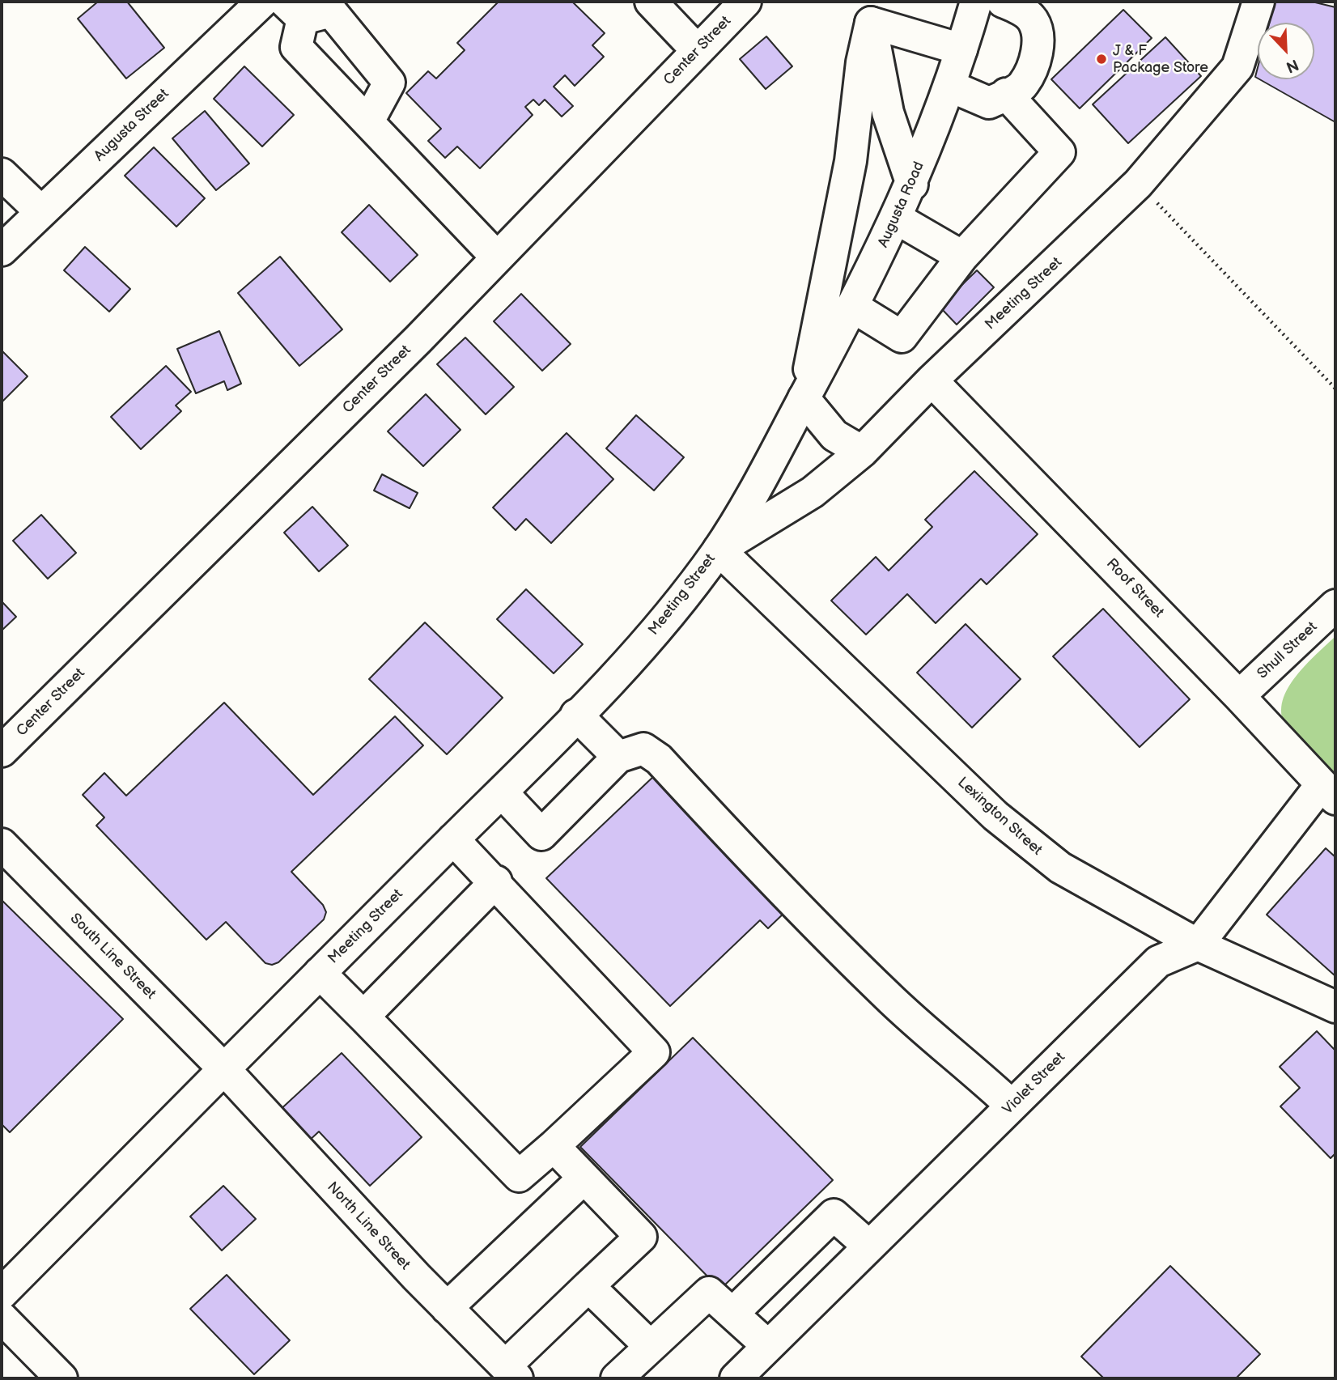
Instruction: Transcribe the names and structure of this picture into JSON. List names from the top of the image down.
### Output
{
  "streets": {
    "street": [
      "Center Street",
      "Augusta Street",
      "Augusta Road",
      "Meeting Street",
      "Roof Street",
      "Shull Street",
      "Lexington Street",
      "South Line Street",
      "Violet Street",
      "North Line Street"
    ]
  },
  "crossings": [
    ["Augusta Road", "Meeting Street"],
    ["Meeting Street", "Roof Street"],
    ["Meeting Street", "Lexington Street"],
    ["Meeting Street", "South Line Street"],
    ["Meeting Street", "North Line Street"],
    ["Roof Street", "Shull Street"],
    ["Roof Street", "Violet Street"],
    ["Lexington Street", "Violet Street"],
    ["South Line Street", "North Line Street"]
  ],
  "places": ["J & F Package Store"],
  "north": "bottom right"
}
